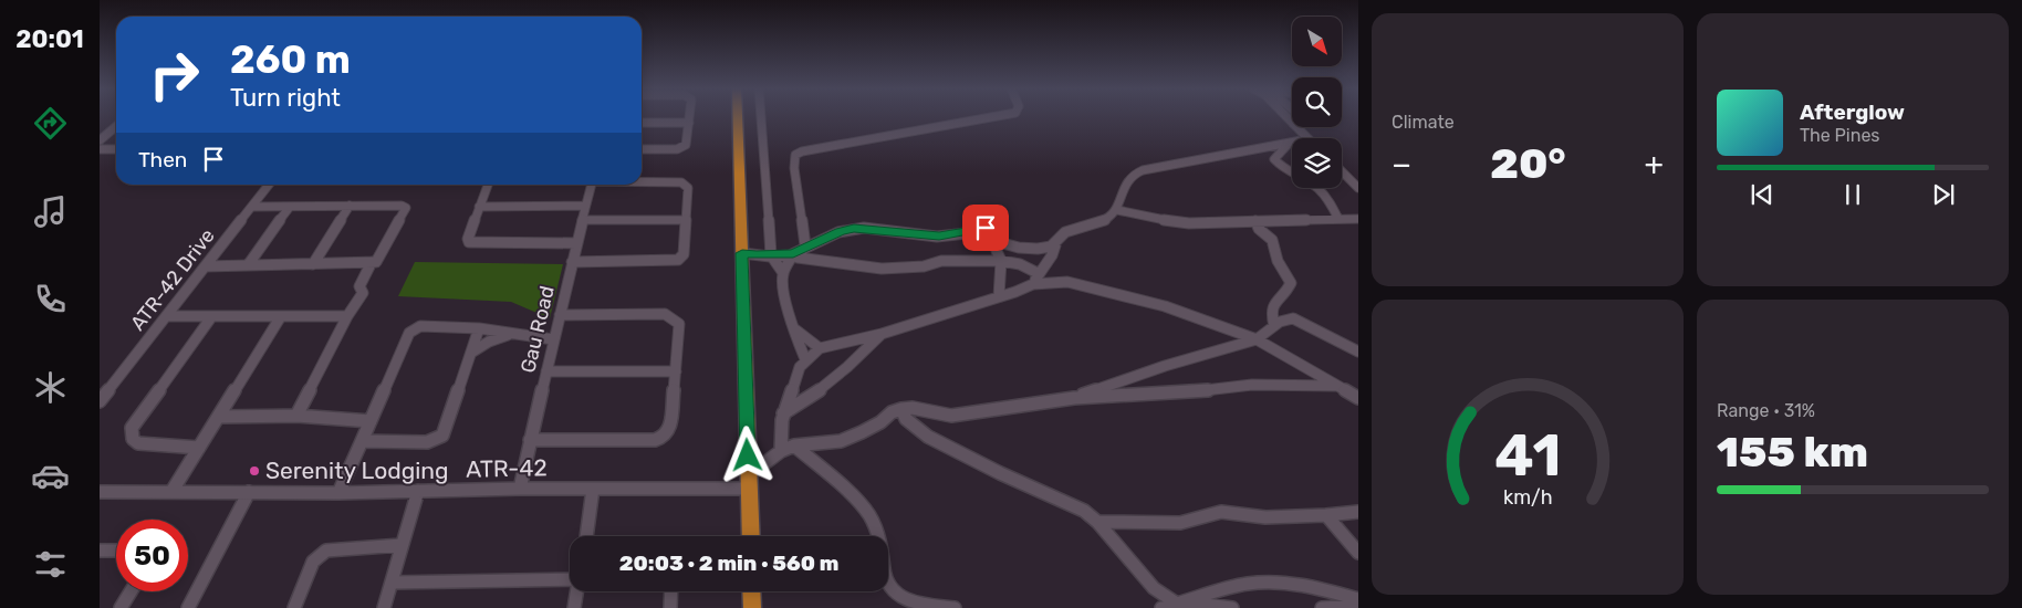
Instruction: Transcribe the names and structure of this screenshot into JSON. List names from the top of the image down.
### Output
{
  "streets": {
    "street": ["ATR-42 Drive", "Gau Road", "ATR-42"]
  },
  "crossings": [
    ["Gau Road", "ATR-42"]
  ],
  "places": ["Serenity Lodging"],
  "north": "bottom right",
  "page": {
    "tabs": "20:01",
    "tile": [
      "Climate",
      ["Range · 31%", "155 km"]
    ],
    "turn": ["260 m", "Turn right"],
    "song": ["Afterglow", "The Pines"],
    "then": "Then",
    "heat": ["−", "20°", "+"],
    "limit": "50",
    "trip": "20:03 · 2 min · 560 m",
    "gauge": ["41", "km/h"]
  }
}
